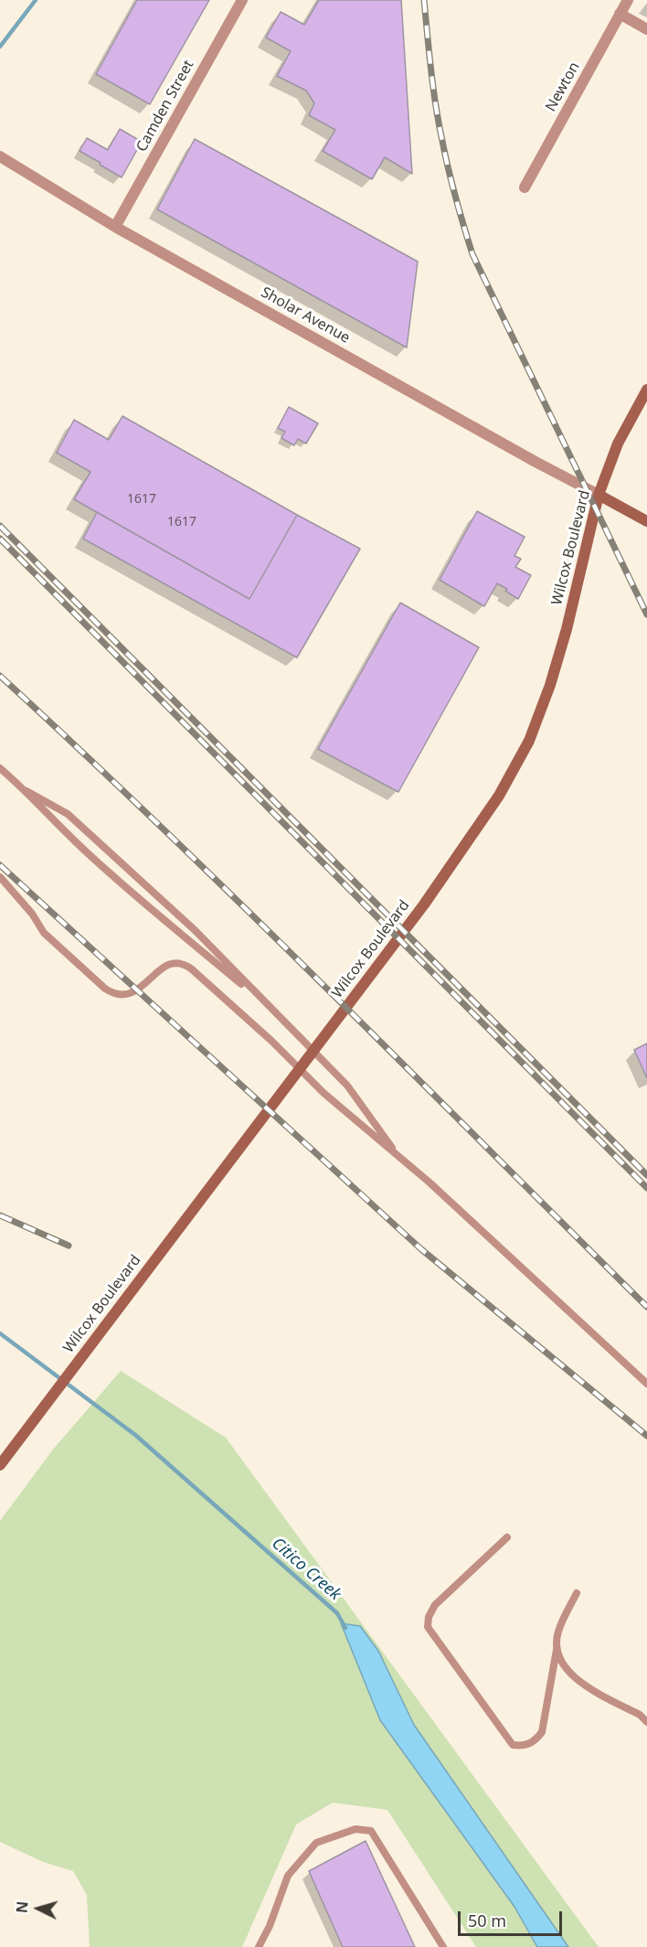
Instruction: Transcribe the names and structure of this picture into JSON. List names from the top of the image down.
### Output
{
  "streets": {
    "main road": ["Wilcox Boulevard"],
    "street": ["Newton", "Camden Street", "Sholar Avenue"]
  },
  "crossings": [
    ["Camden Street", "Sholar Avenue"],
    ["Sholar Avenue", "Wilcox Boulevard"]
  ],
  "water": ["Citico Creek"],
  "house_numbers": ["1617", "1617"],
  "scale_bar": "50 m",
  "north": "left"
}
